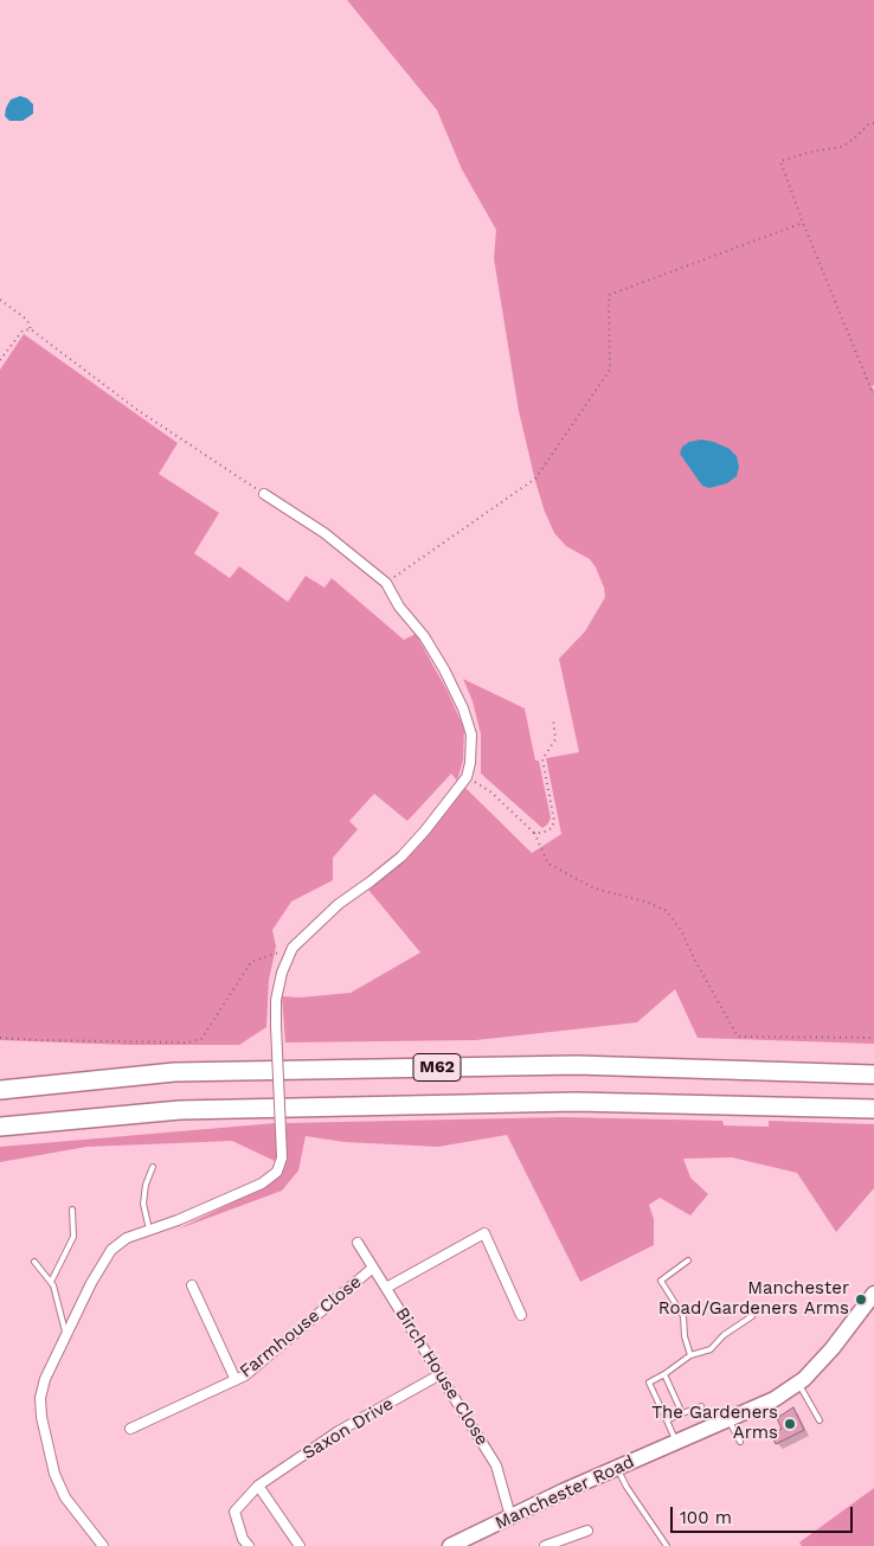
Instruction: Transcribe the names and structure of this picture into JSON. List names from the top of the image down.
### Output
{
  "streets": {
    "highway": ["M62"],
    "main road": ["Manchester Road"],
    "street": ["Farmhouse Close", "Birch House Close", "Saxon Drive"]
  },
  "crossings": [
    ["Farmhouse Close", "Birch House Close"],
    ["Birch House Close", "Saxon Drive"],
    ["Birch House Close", "Manchester Road"]
  ],
  "places": ["Manchester Road/Gardeners Arms", "The Gardeners Arms"],
  "scale_bar": "100 m"
}
